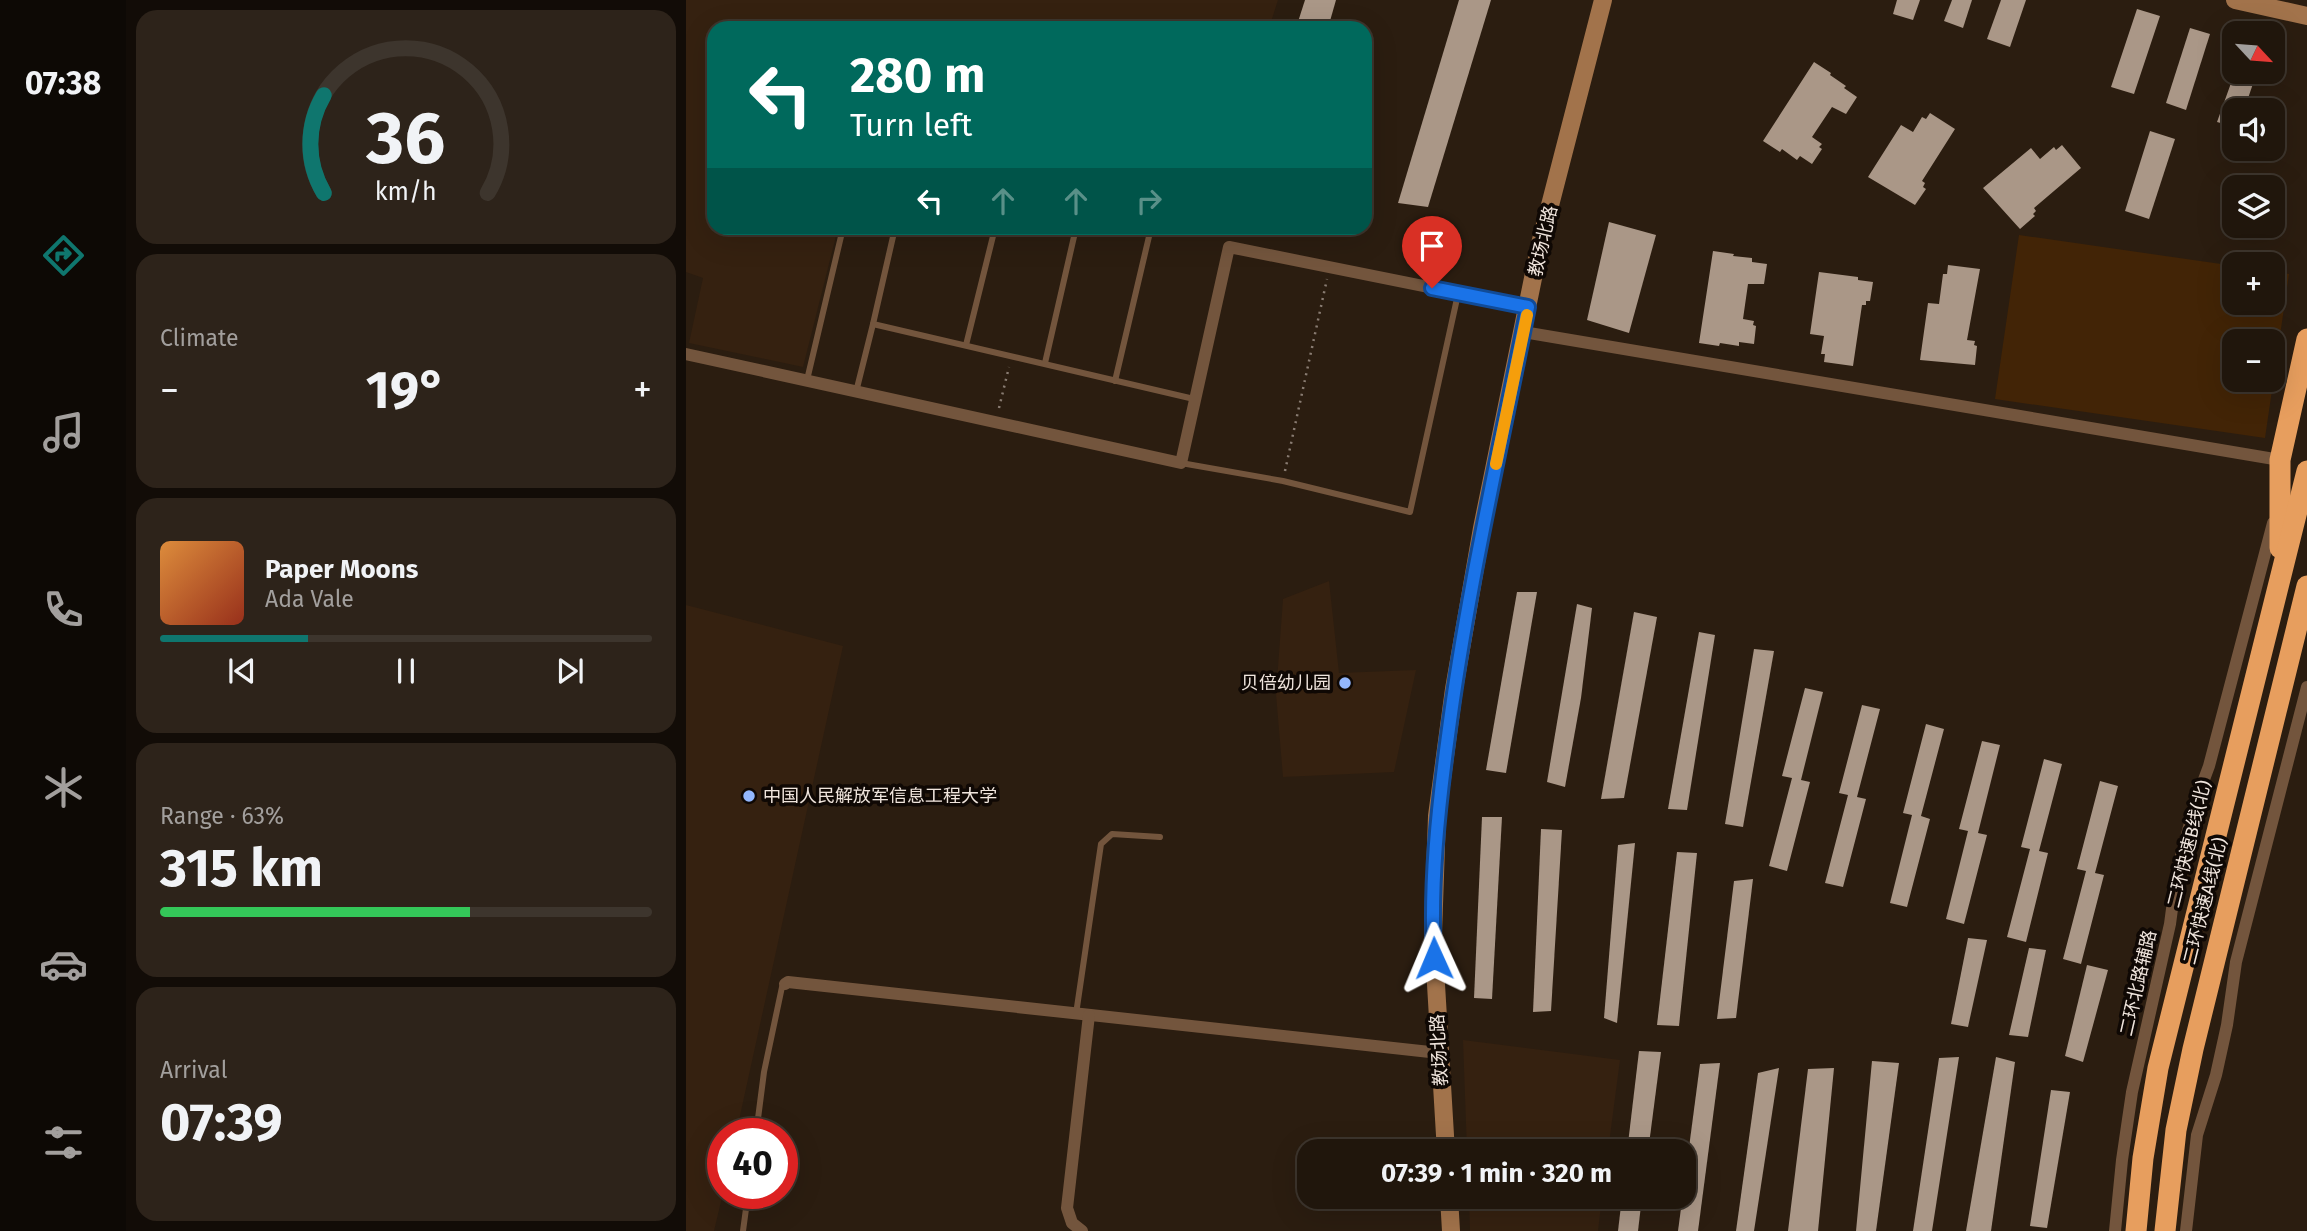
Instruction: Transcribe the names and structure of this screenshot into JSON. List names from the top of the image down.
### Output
{
  "streets": {
    "highway": ["二环快速B线(北)", "二环快速A线(北)"],
    "street": ["教场北路", "二环北路辅路"]
  },
  "places": ["贝倍幼儿园", "中国人民解放军信息工程大学"],
  "north": "bottom right",
  "page": {
    "tabs": "07:38",
    "map_buttons": ["+", "−"],
    "turn": ["280 m", "Turn left"],
    "tile": [
      "Climate",
      ["Range · 63%", "315 km"],
      ["Arrival", "07:39"]
    ],
    "heat": ["−", "19°", "+"],
    "song": ["Paper Moons", "Ada Vale"],
    "limit": "40",
    "trip": "07:39 · 1 min · 320 m",
    "gauge": ["36", "km/h"]
  }
}
